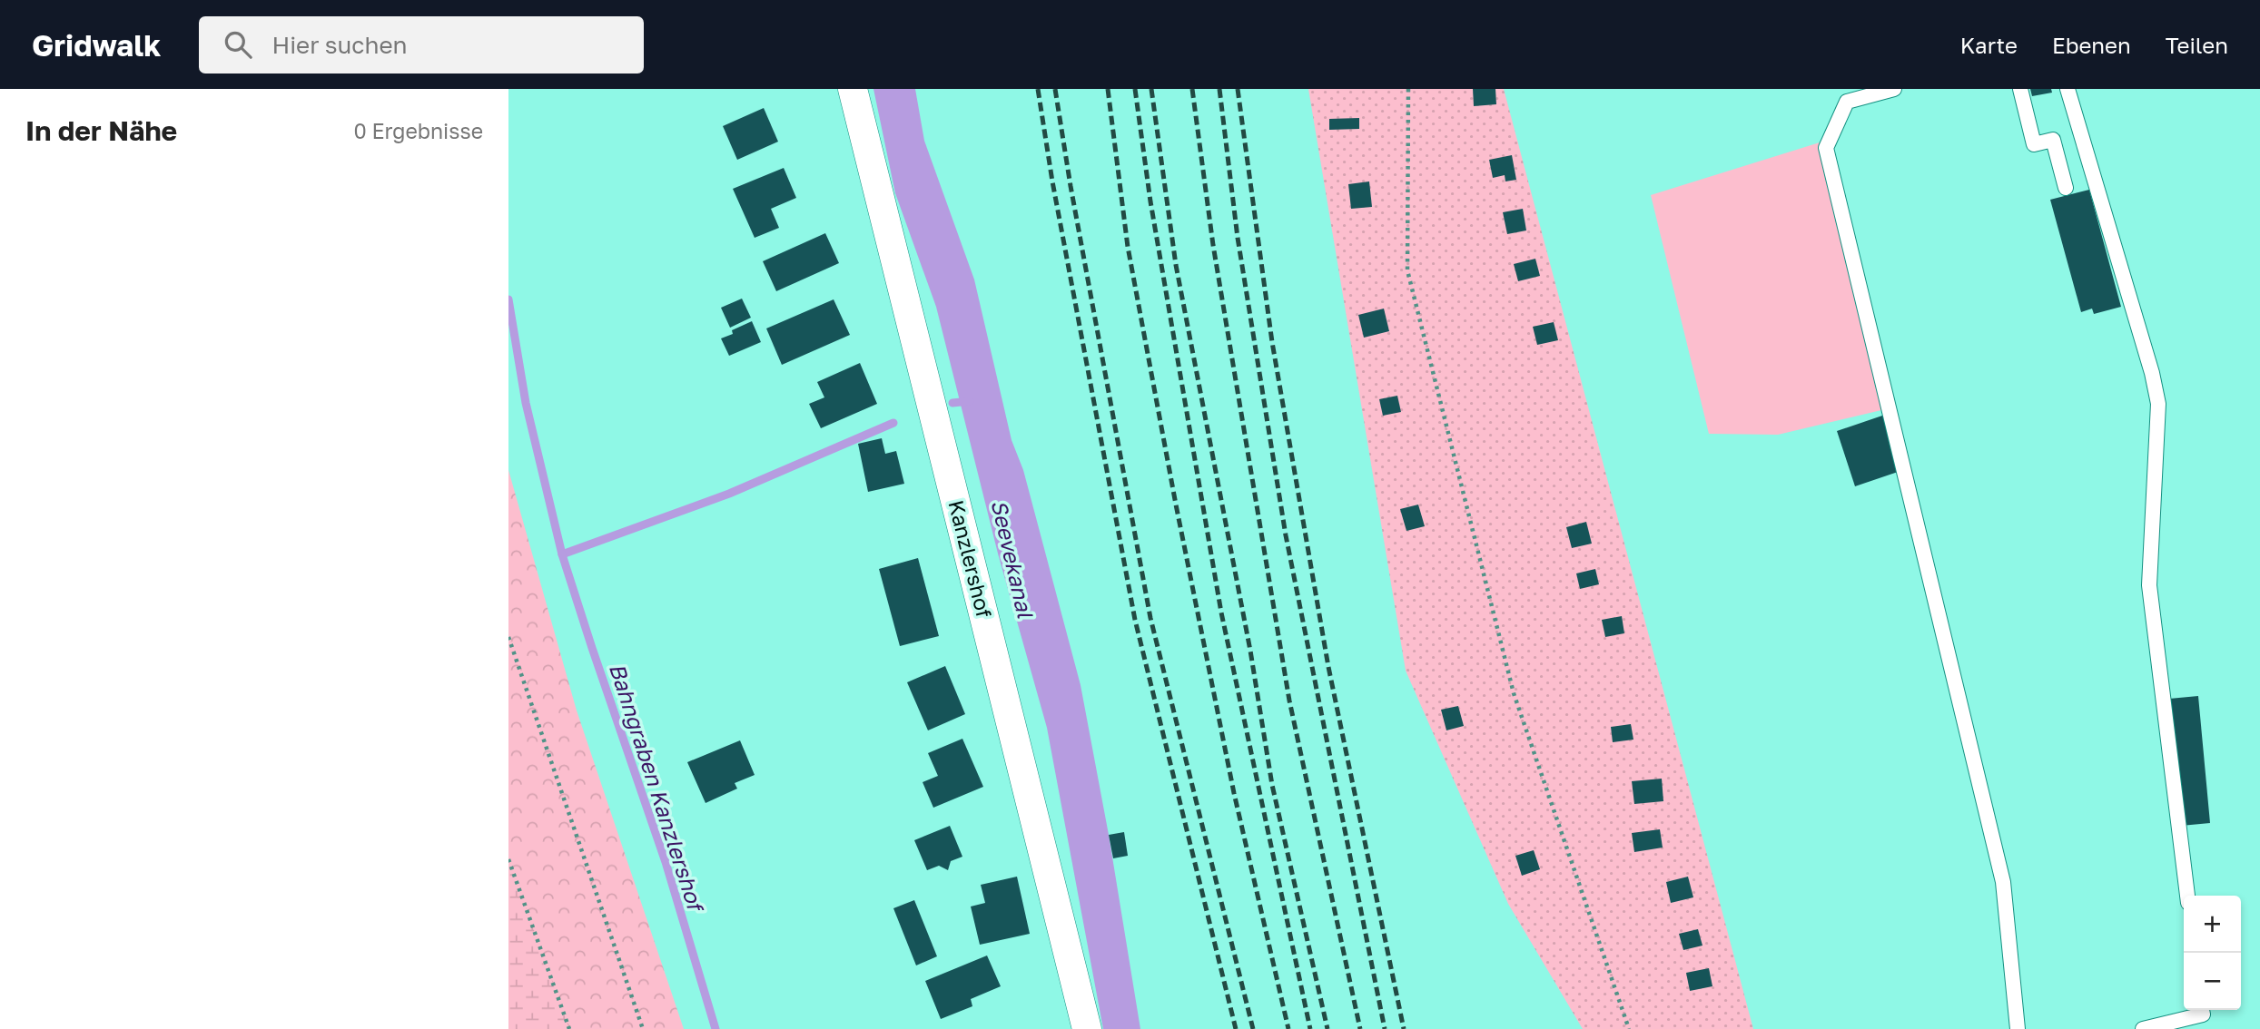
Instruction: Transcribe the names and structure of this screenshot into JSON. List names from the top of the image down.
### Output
{
  "streets": {
    "street": ["Kanzlershof"]
  },
  "water": ["Seevekanal", "Bahngraben Kanzlershof"],
  "page": {
    "header": "Gridwalk",
    "search": "Hier suchen",
    "nav": ["Karte", "Ebenen", "Teilen"],
    "heading": ["In der Nähe", "0 Ergebnisse"],
    "map_buttons": ["+", "−"]
  }
}
